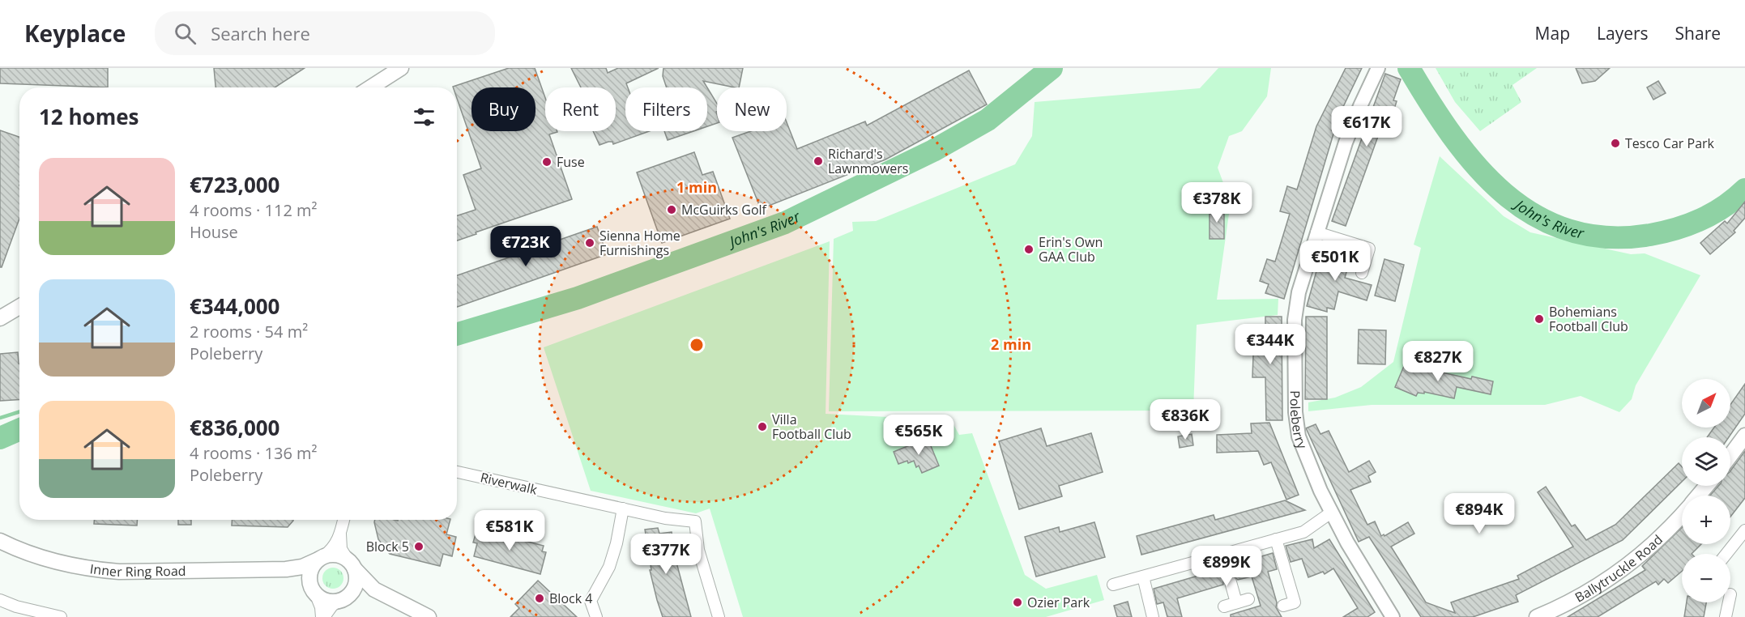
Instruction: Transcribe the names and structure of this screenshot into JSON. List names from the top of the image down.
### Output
{
  "streets": {
    "main road": ["Ballytruckle Road", "Inner Ring Road"],
    "street": ["Poleberry", "Riverwalk"]
  },
  "water": ["John's River"],
  "places": [
    "Tesco Car Park",
    "Richard's Lawnmowers",
    "Fuse",
    "McGuirks Golf",
    "Sienna Home Furnishings",
    "Erin's Own GAA Club",
    "Bohemians Football Club",
    "Villa Football Club",
    "Block 5",
    "Block 4",
    "Ozier Park"
  ],
  "north": "top right",
  "page": {
    "header": "Keyplace",
    "search": "Search here",
    "nav": ["Map", "Layers", "Share"],
    "chip": [
      "Buy",
      "Rent",
      "Filters",
      "New"
    ],
    "heading": "12 homes",
    "price": [
      "€617K",
      "€378K",
      "€723K",
      "€501K",
      "€344K",
      "€827K",
      "€836K",
      "€565K",
      "€894K",
      "€581K",
      "€377K",
      "€899K"
    ],
    "list": [
      {
        "name": "€723,000",
        "note": "4 rooms · 112 m² · House"
      },
      {
        "name": "€344,000",
        "note": "2 rooms · 54 m² · Poleberry"
      },
      {
        "name": "€836,000",
        "note": "4 rooms · 136 m² · Poleberry"
      }
    ],
    "map_buttons": ["+", "−"]
  },
  "rings": ["1 min", "2 min"]
}
